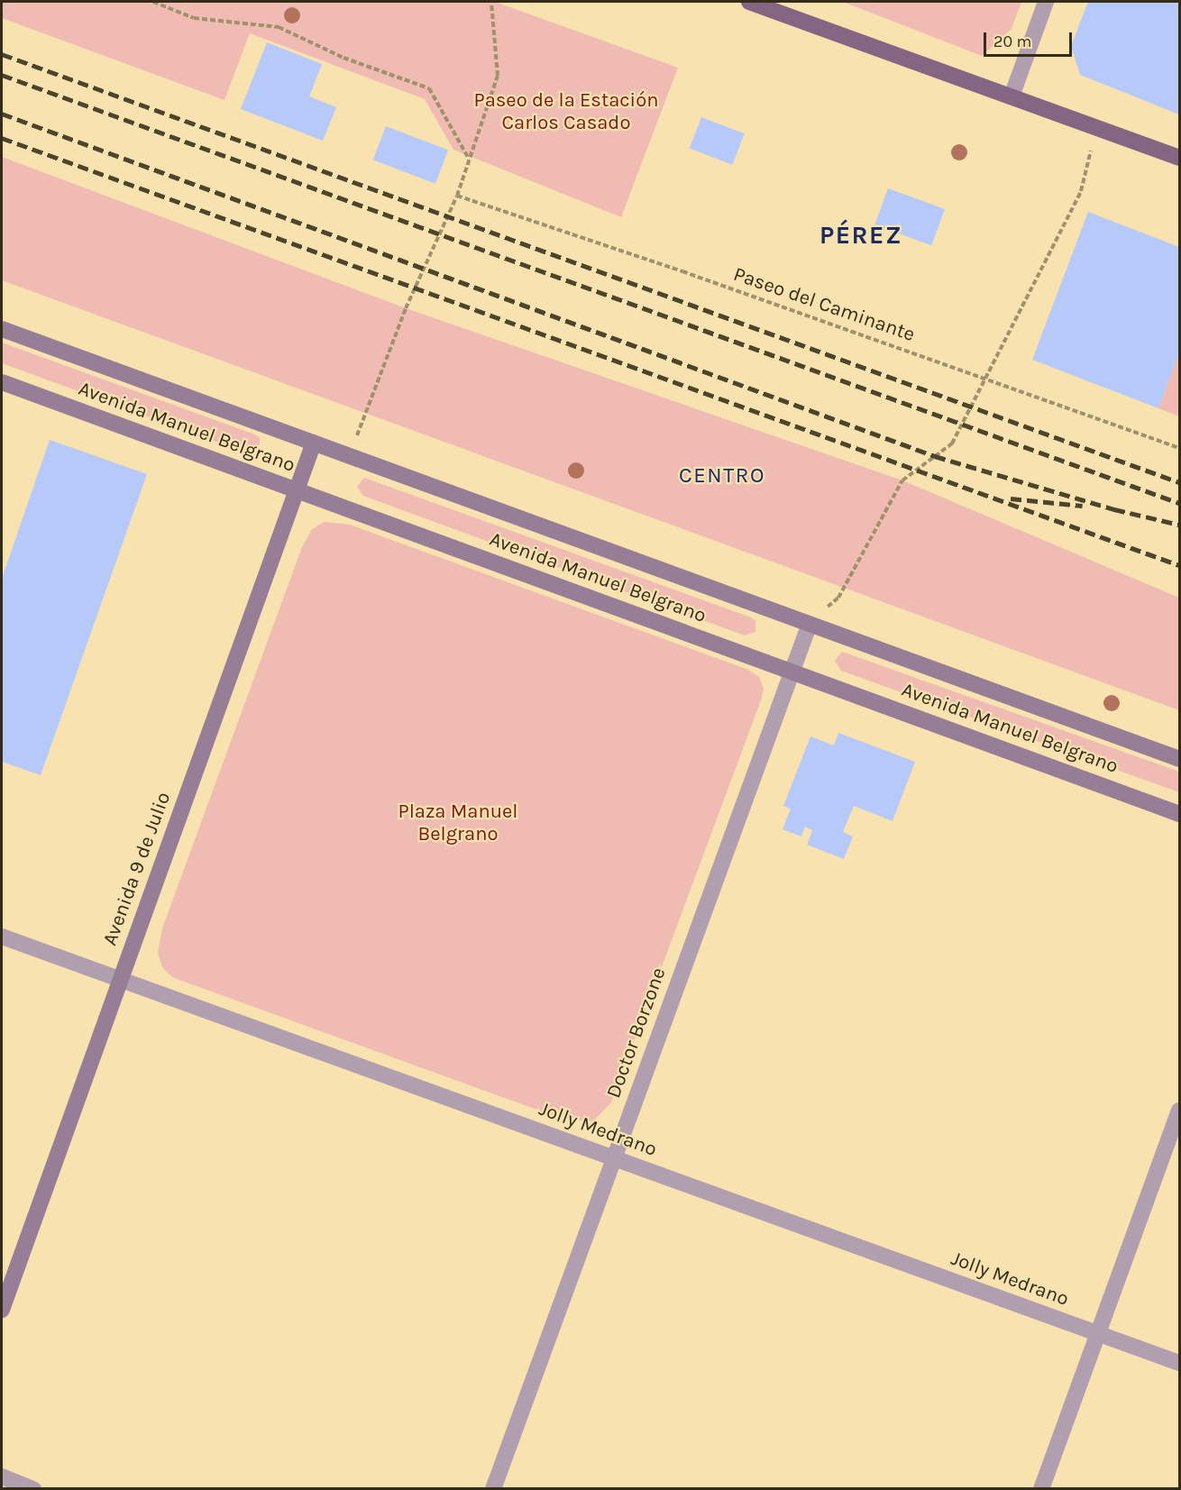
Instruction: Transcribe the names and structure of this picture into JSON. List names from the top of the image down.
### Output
{
  "streets": {
    "main road": ["Avenida Manuel Belgrano", "Avenida 9 de Julio"],
    "street": ["Doctor Borzone", "Jolly Medrano"],
    "path": ["Paseo del Caminante"]
  },
  "crossings": [
    ["Avenida Manuel Belgrano", "Avenida 9 de Julio"],
    ["Avenida Manuel Belgrano", "Doctor Borzone"],
    ["Avenida 9 de Julio", "Jolly Medrano"],
    ["Doctor Borzone", "Jolly Medrano"]
  ],
  "districts": ["PÉREZ", "CENTRO"],
  "parks": ["Paseo de la Estación Carlos Casado", "Plaza Manuel Belgrano"],
  "scale_bar": "20 m"
}
